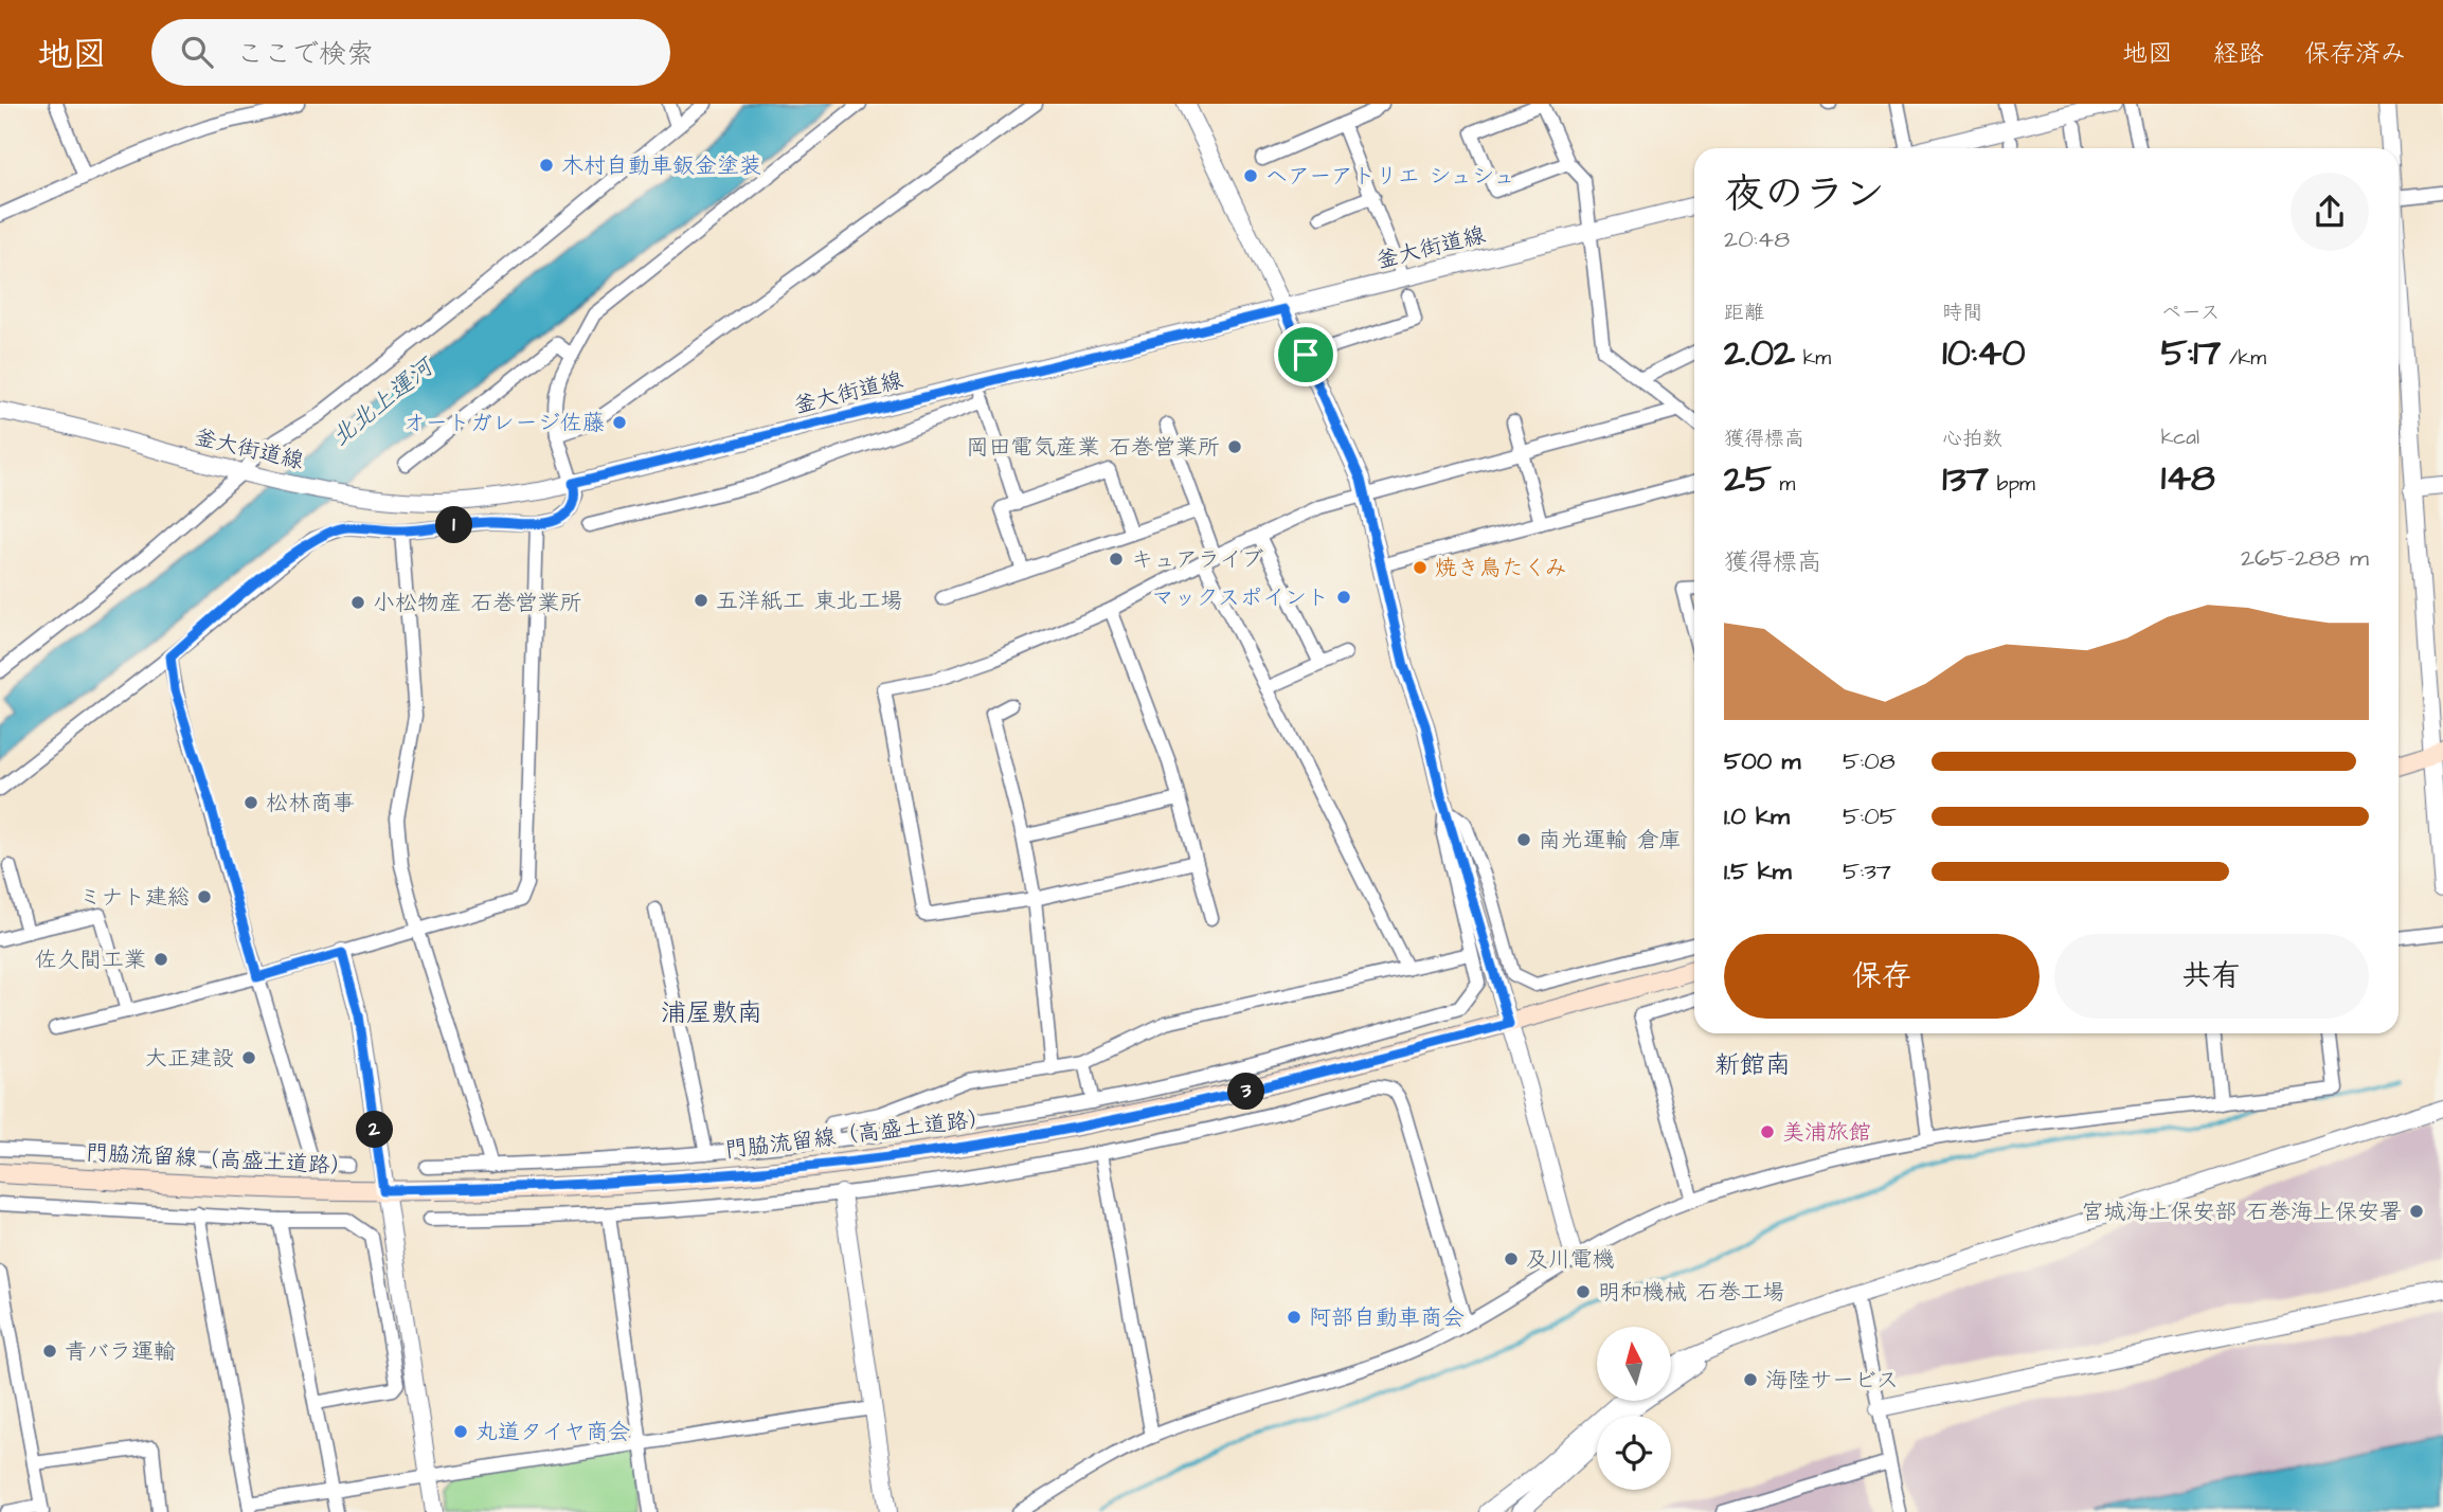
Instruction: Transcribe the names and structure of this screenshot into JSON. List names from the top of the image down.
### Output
{
  "streets": {
    "main road": ["門脇流留線（高盛土道路）"],
    "street": ["釜大街道線"]
  },
  "districts": ["浦屋敷南", "新館南"],
  "water": ["北北上運河"],
  "places": [
    "木村自動車鈑金塗装",
    "ヘアーアトリエ シュシュ",
    "オートガレージ佐藤",
    "岡田電気産業 石巻営業所",
    "キュアライブ",
    "焼き鳥たくみ",
    "マックスポイント",
    "五洋紙工 東北工場",
    "小松物産 石巻営業所",
    "松林商事",
    "南光運輸 倉庫",
    "ミナト建総",
    "佐久間工業",
    "大正建設",
    "美浦旅館",
    "宮城海上保安部 石巻海上保安署",
    "及川電機",
    "明和機械 石巻工場",
    "阿部自動車商会",
    "青バラ運輸",
    "海陸サービス",
    "丸道タイヤ商会"
  ],
  "north": "top",
  "page": {
    "header": "地図",
    "search": "ここで検索",
    "nav": ["地図", "経路", "保存済み"],
    "heading": ["夜のラン", "20:48"],
    "stats": [
      ["距離", "2.02 km"],
      ["時間", "10:40"],
      ["ペース", "5:17 /km"],
      ["獲得標高", "25 m"],
      ["心拍数", "137 bpm"],
      ["kcal", "148"]
    ],
    "pins": ["1", "3", "2"],
    "chart": ["獲得標高", "265–288 m"],
    "list": [
      {
        "name": "500 m",
        "note": "5:08"
      },
      {
        "name": "1.0 km",
        "note": "5:05"
      },
      {
        "name": "1.5 km",
        "note": "5:37"
      }
    ],
    "buttons": ["保存", "共有"]
  }
}
